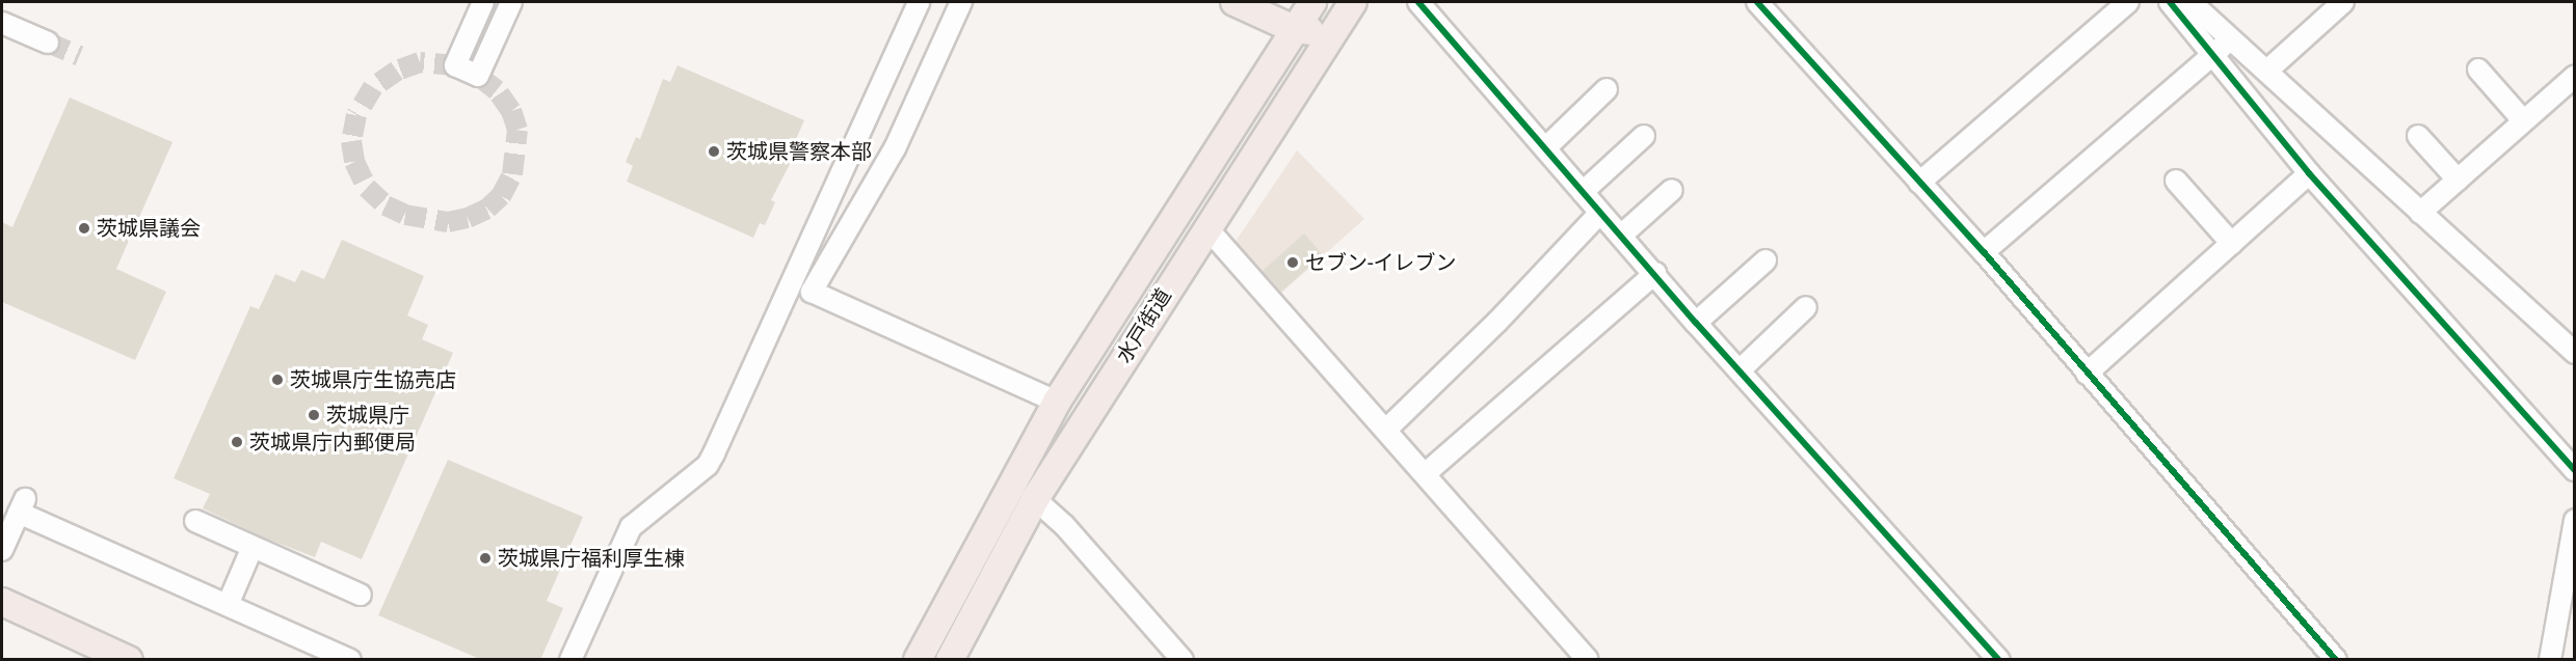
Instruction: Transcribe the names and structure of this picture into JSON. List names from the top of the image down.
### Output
{
  "streets": {
    "main road": ["水戸街道"]
  },
  "places": [
    "茨城県警察本部",
    "茨城県議会",
    "セブン-イレブン",
    "茨城県庁生協売店",
    "茨城県庁",
    "茨城県庁内郵便局",
    "茨城県庁福利厚生棟"
  ]
}
